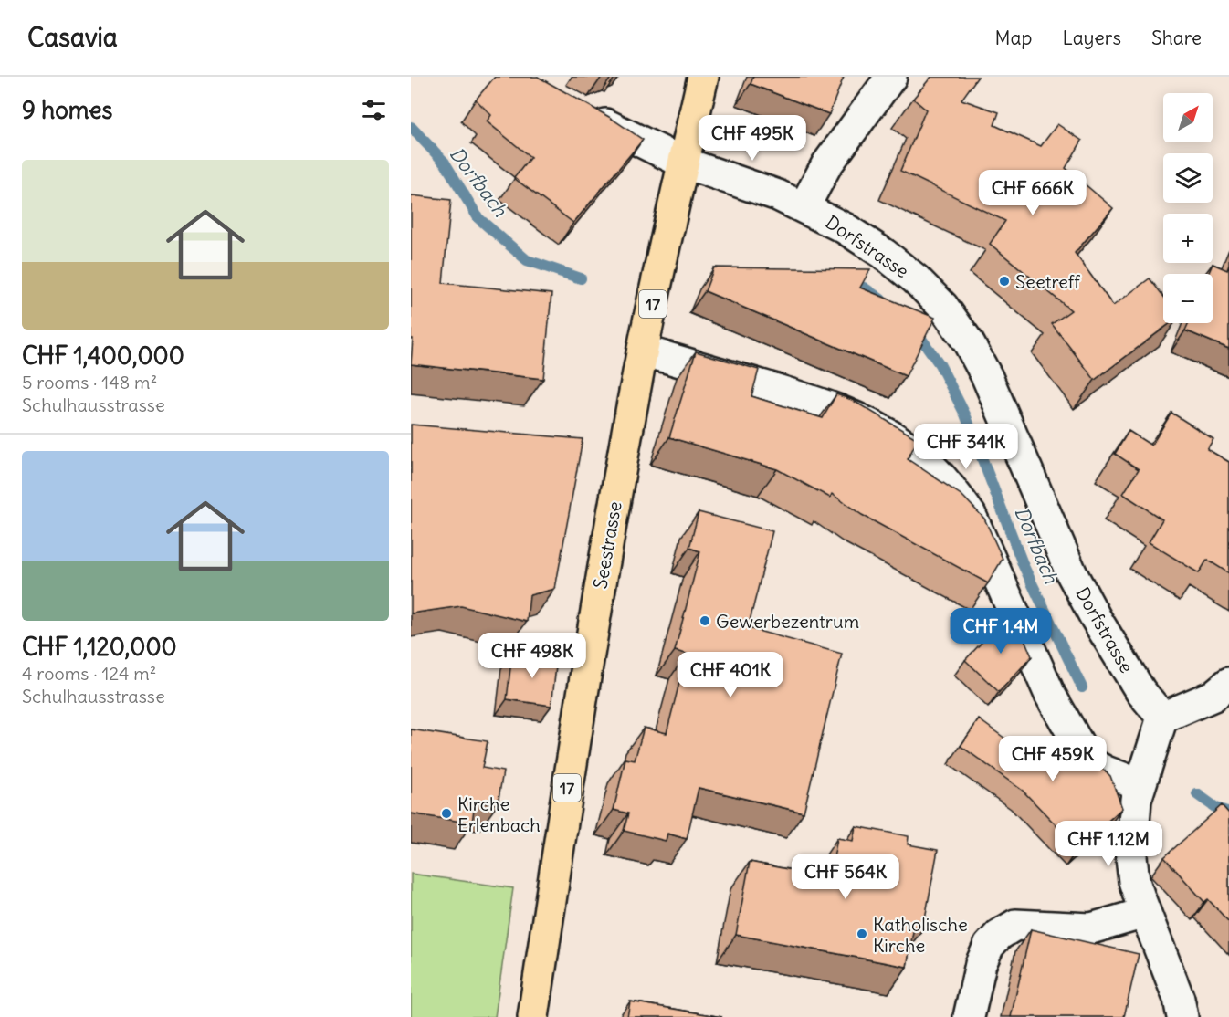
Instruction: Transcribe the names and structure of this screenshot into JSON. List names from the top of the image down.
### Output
{
  "streets": {
    "main road": ["17", "Seestrasse"],
    "street": ["Dorfstrasse"]
  },
  "crossings": [
    ["Dorfstrasse", "Seestrasse"]
  ],
  "water": ["Dorfbach"],
  "places": [
    "Seetreff",
    "Gewerbezentrum",
    "Kirche Erlenbach",
    "Katholische Kirche"
  ],
  "north": "top right",
  "page": {
    "header": "Casavia",
    "nav": ["Map", "Layers", "Share"],
    "heading": "9 homes",
    "map_buttons": ["+", "−"],
    "price": [
      "CHF 495K",
      "CHF 666K",
      "CHF 341K",
      "CHF 1.4M",
      "CHF 498K",
      "CHF 401K",
      "CHF 459K",
      "CHF 1.12M",
      "CHF 564K"
    ],
    "list": [
      {
        "name": "CHF 1,400,000",
        "note": "5 rooms · 148 m² · Schulhausstrasse"
      },
      {
        "name": "CHF 1,120,000",
        "note": "4 rooms · 124 m² · Schulhausstrasse"
      }
    ]
  }
}
